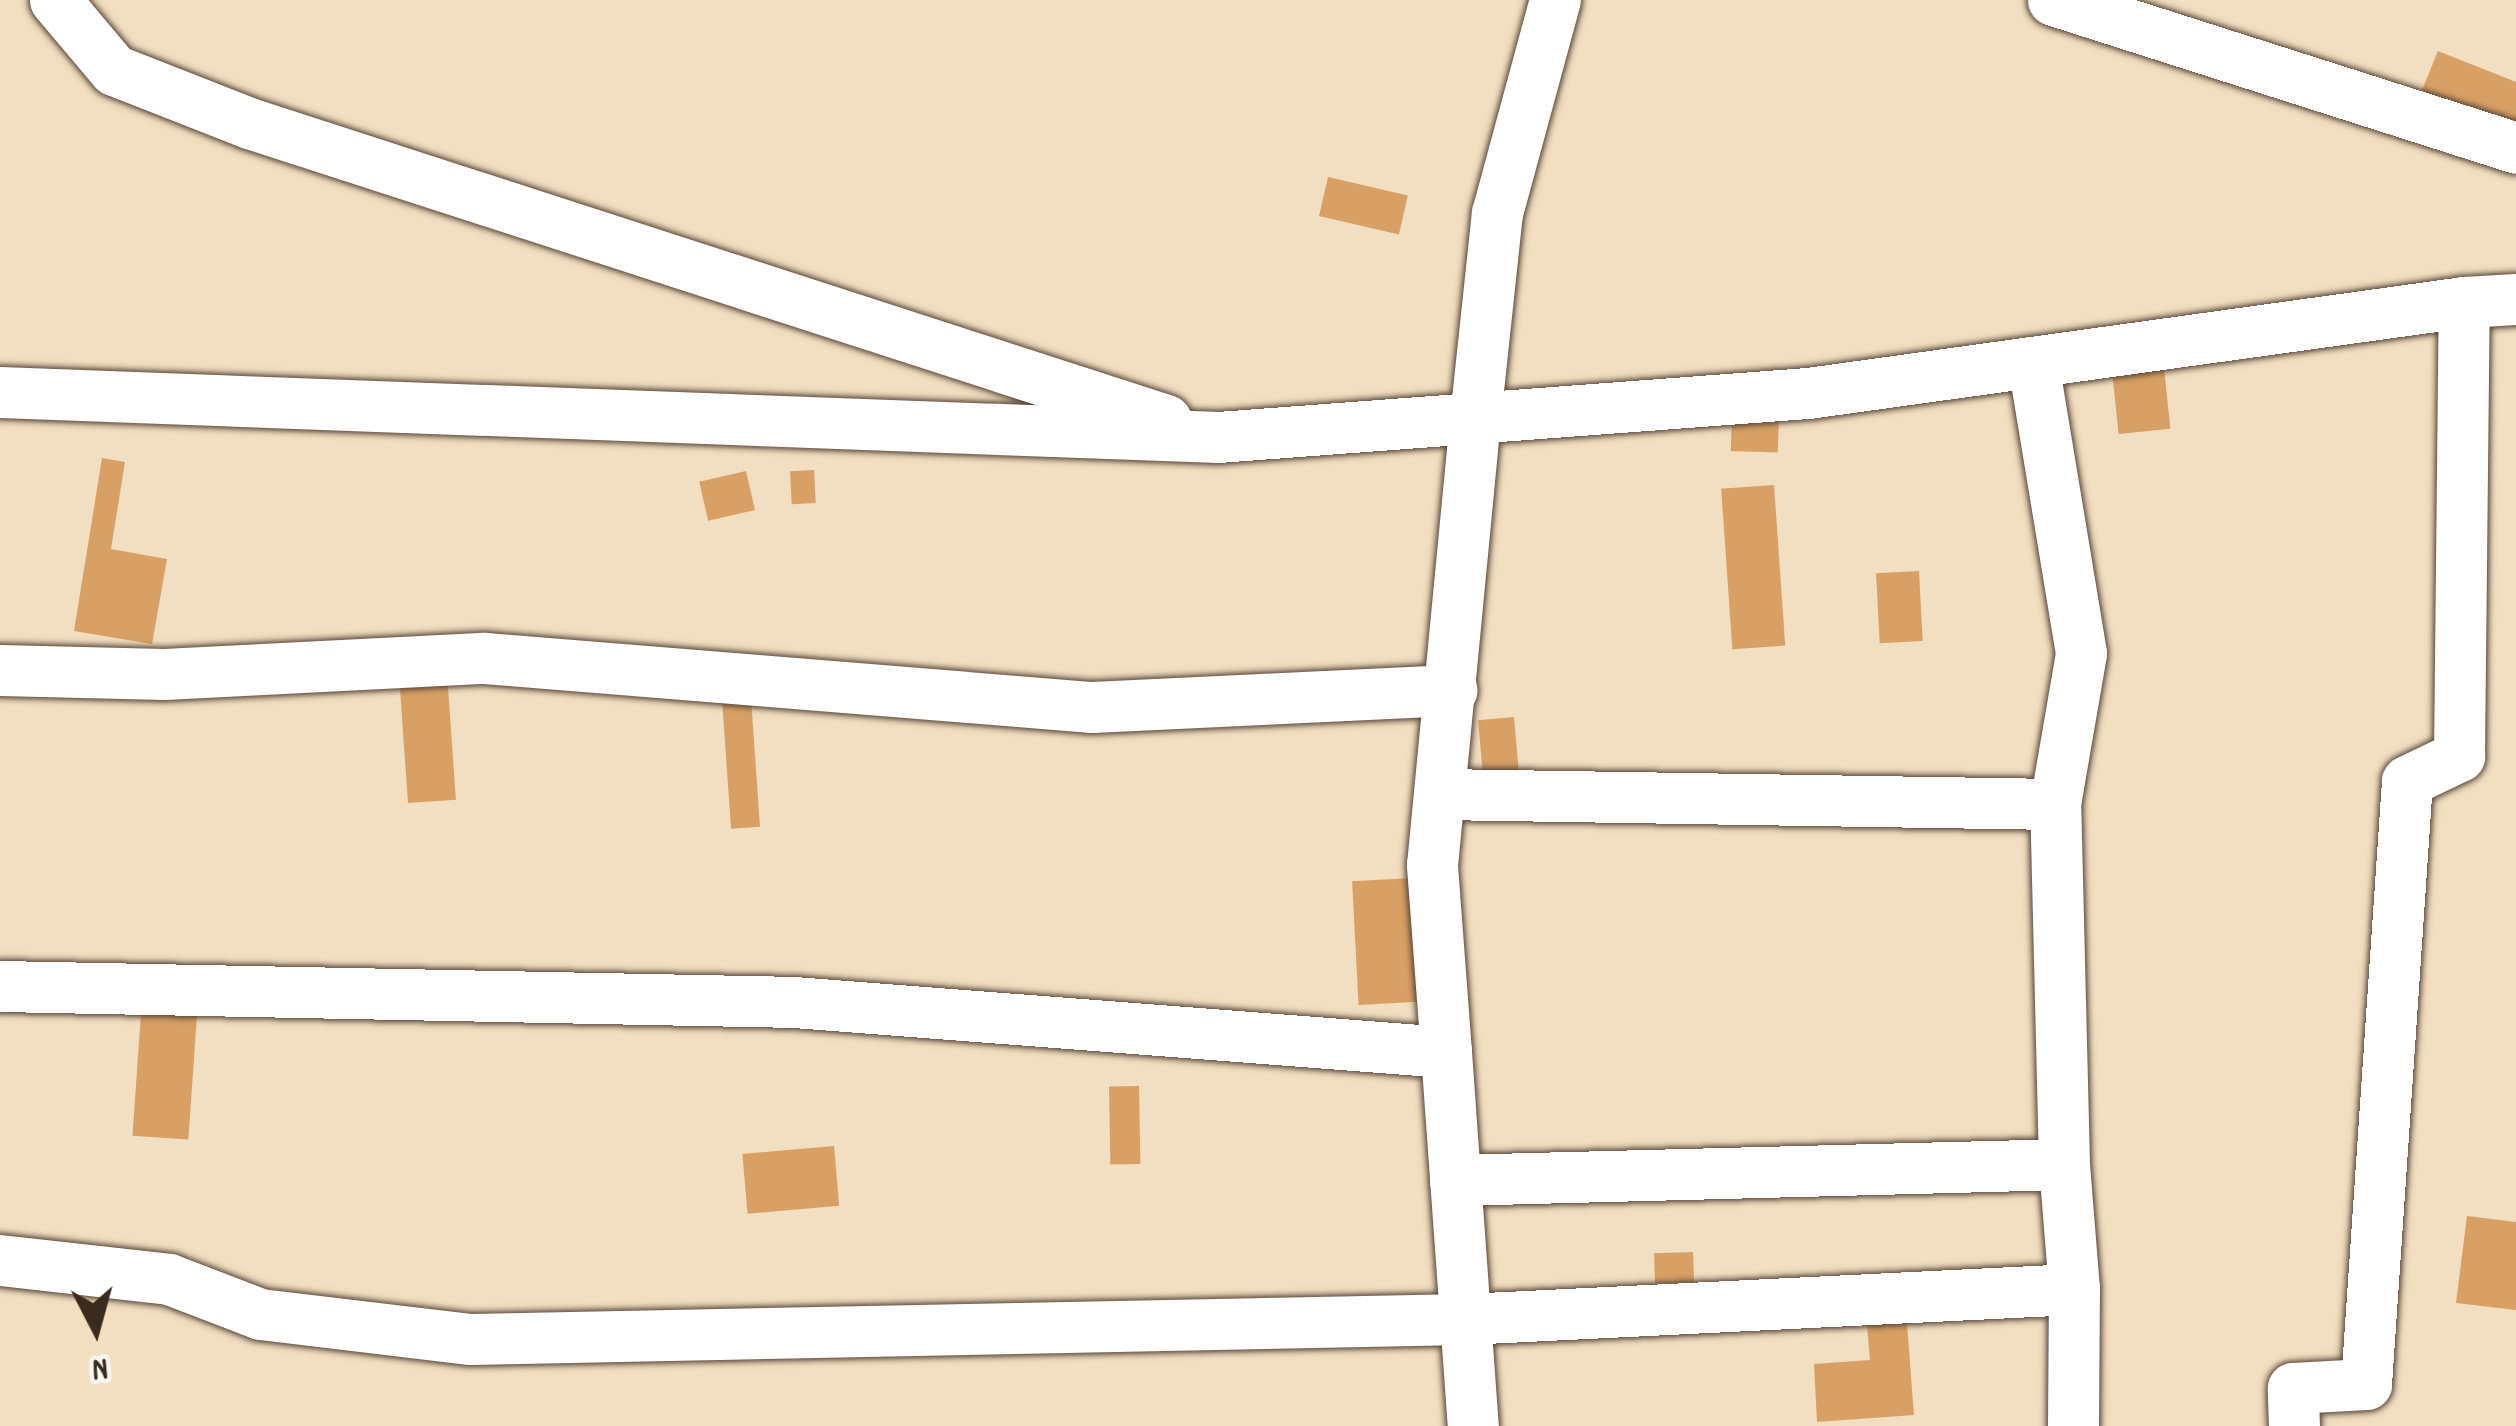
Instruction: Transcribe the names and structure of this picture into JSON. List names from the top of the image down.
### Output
{
  "north": "bottom"
}
